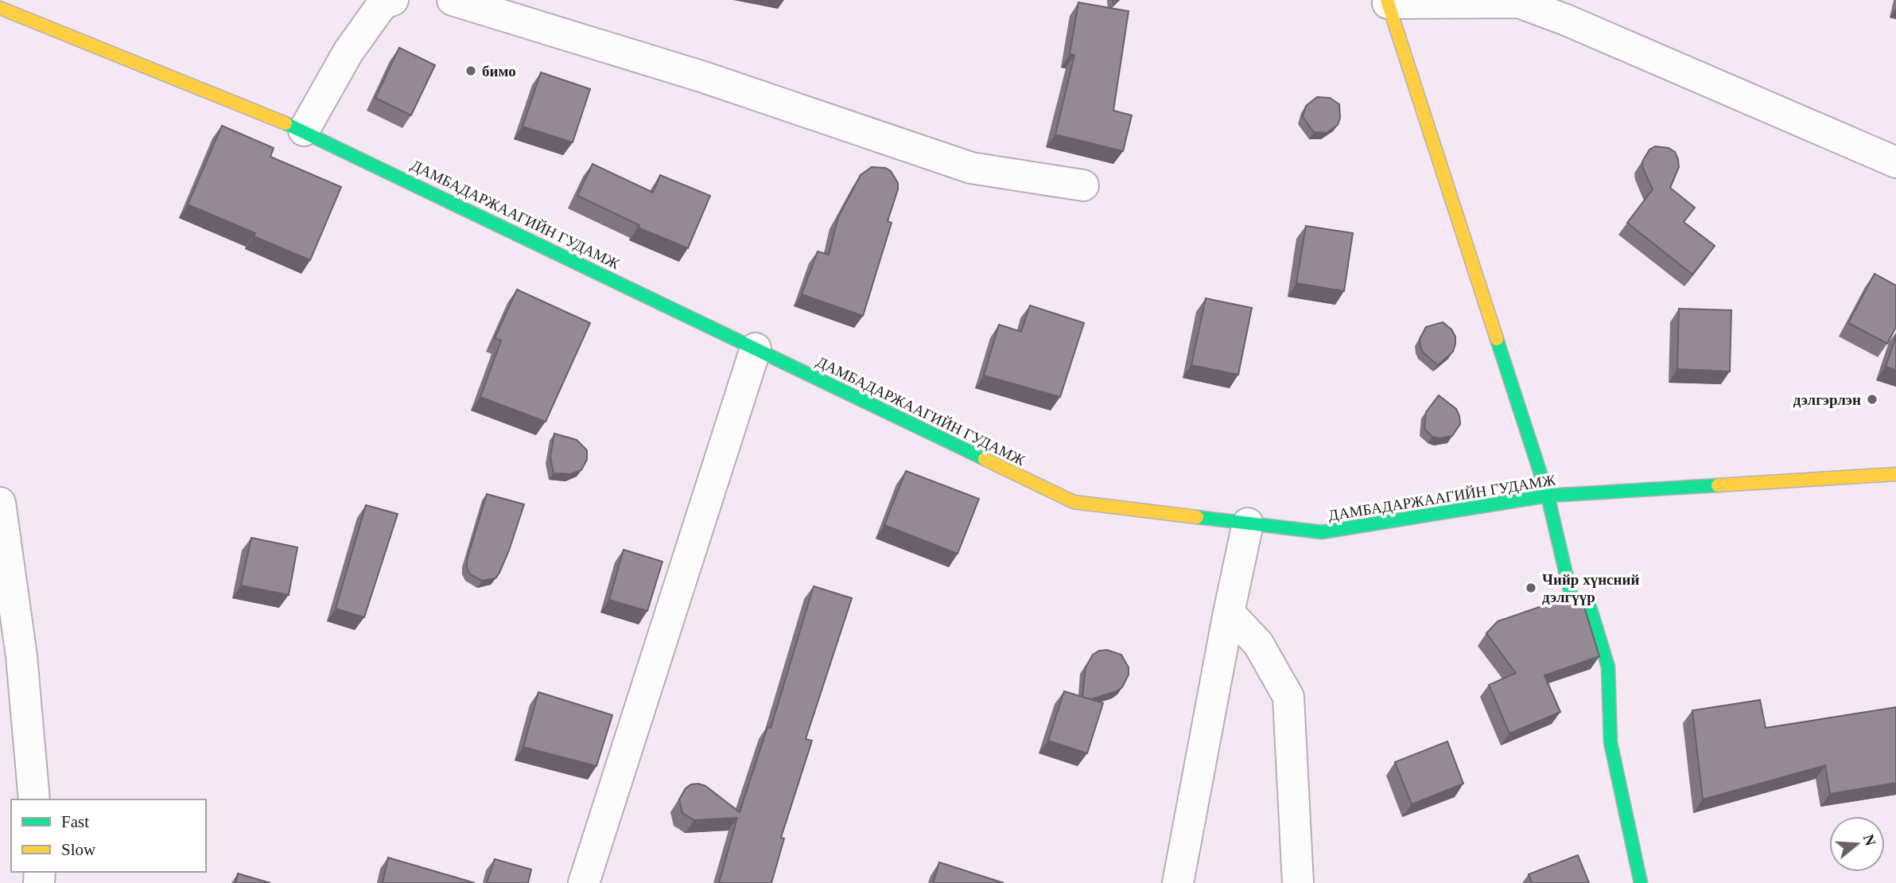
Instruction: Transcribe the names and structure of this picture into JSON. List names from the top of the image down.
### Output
{
  "streets": {
    "main road": ["ДАМБАДАРЖААГИЙН ГУДАМЖ"]
  },
  "places": ["бимо", "дэлгэрлэн", "Чийр хүнсний дэлгүүр"],
  "legend": ["Fast", "Slow"],
  "north": "right"
}
